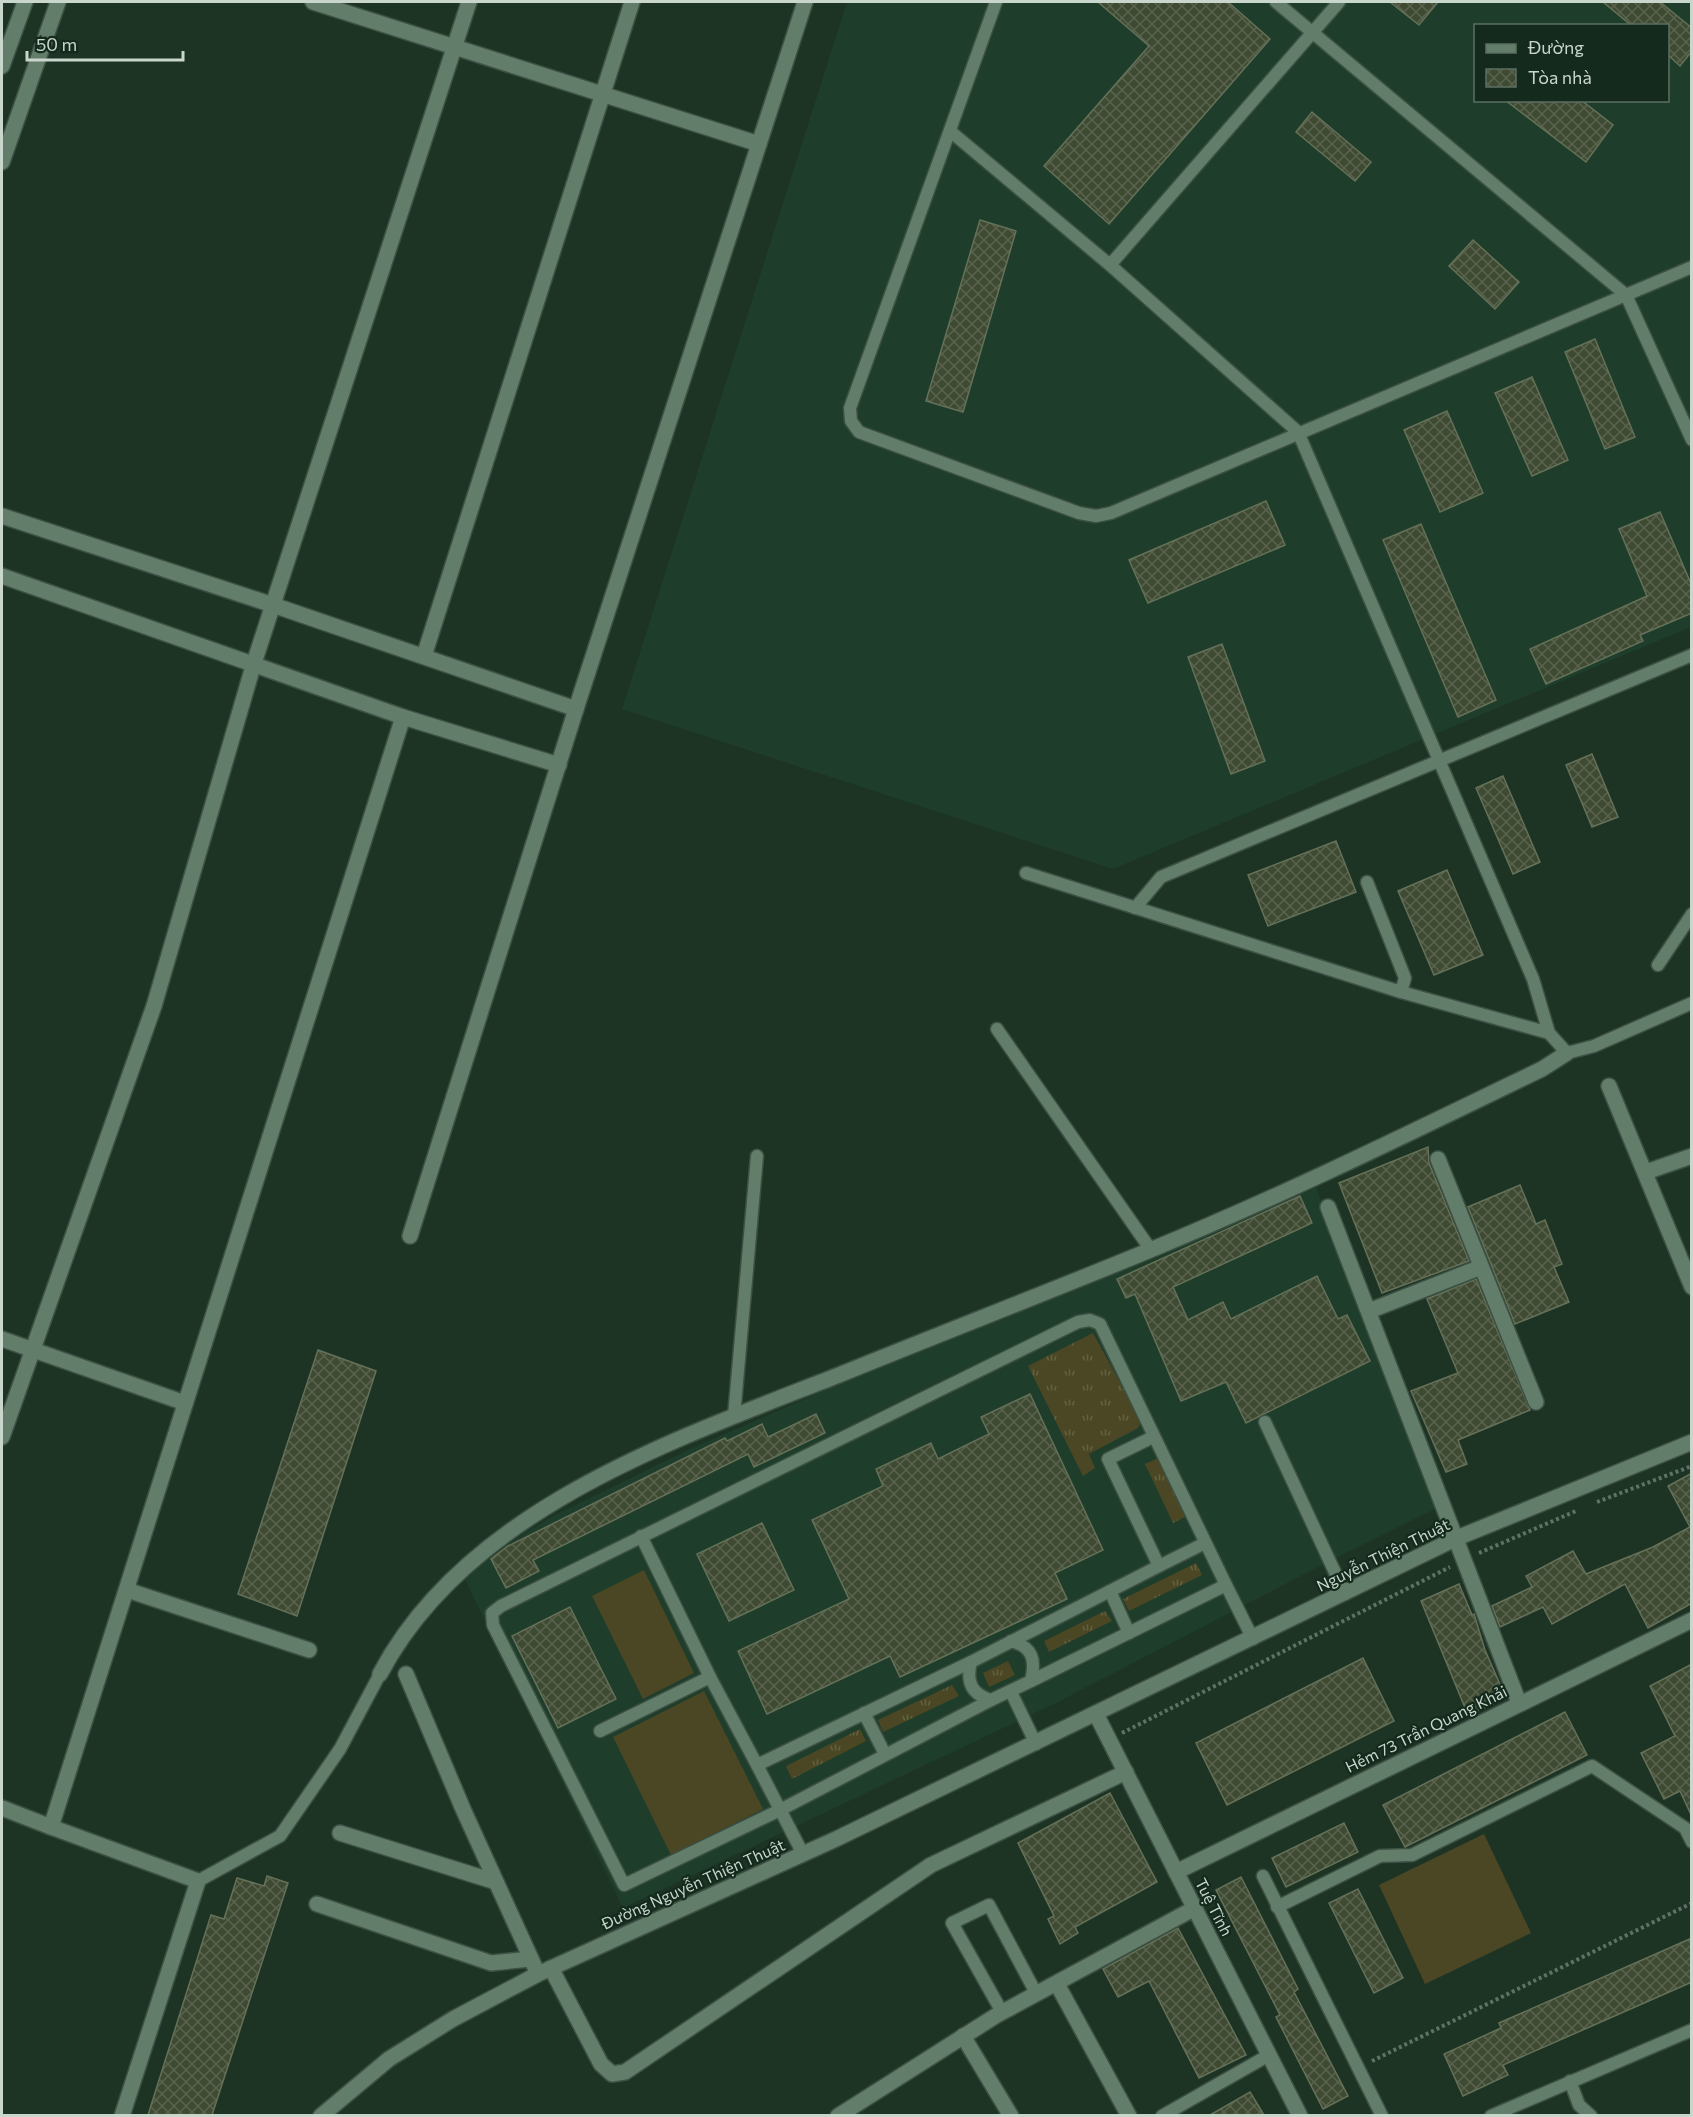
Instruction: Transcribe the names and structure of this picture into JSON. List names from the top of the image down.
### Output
{
  "streets": {
    "street": [
      "Nguyễn Thiện Thuật",
      "Hẻm 73 Trần Quang Khải",
      "Đường Nguyễn Thiện Thuật",
      "Tuệ Tĩnh"
    ]
  },
  "crossings": [
    ["Nguyễn Thiện Thuật", "Đường Nguyễn Thiện Thuật"],
    ["Nguyễn Thiện Thuật", "Tuệ Tĩnh"],
    ["Hẻm 73 Trần Quang Khải", "Tuệ Tĩnh"],
    ["Đường Nguyễn Thiện Thuật", "Tuệ Tĩnh"]
  ],
  "legend": ["Đường", "Tòa nhà"],
  "scale_bar": "50 m"
}
